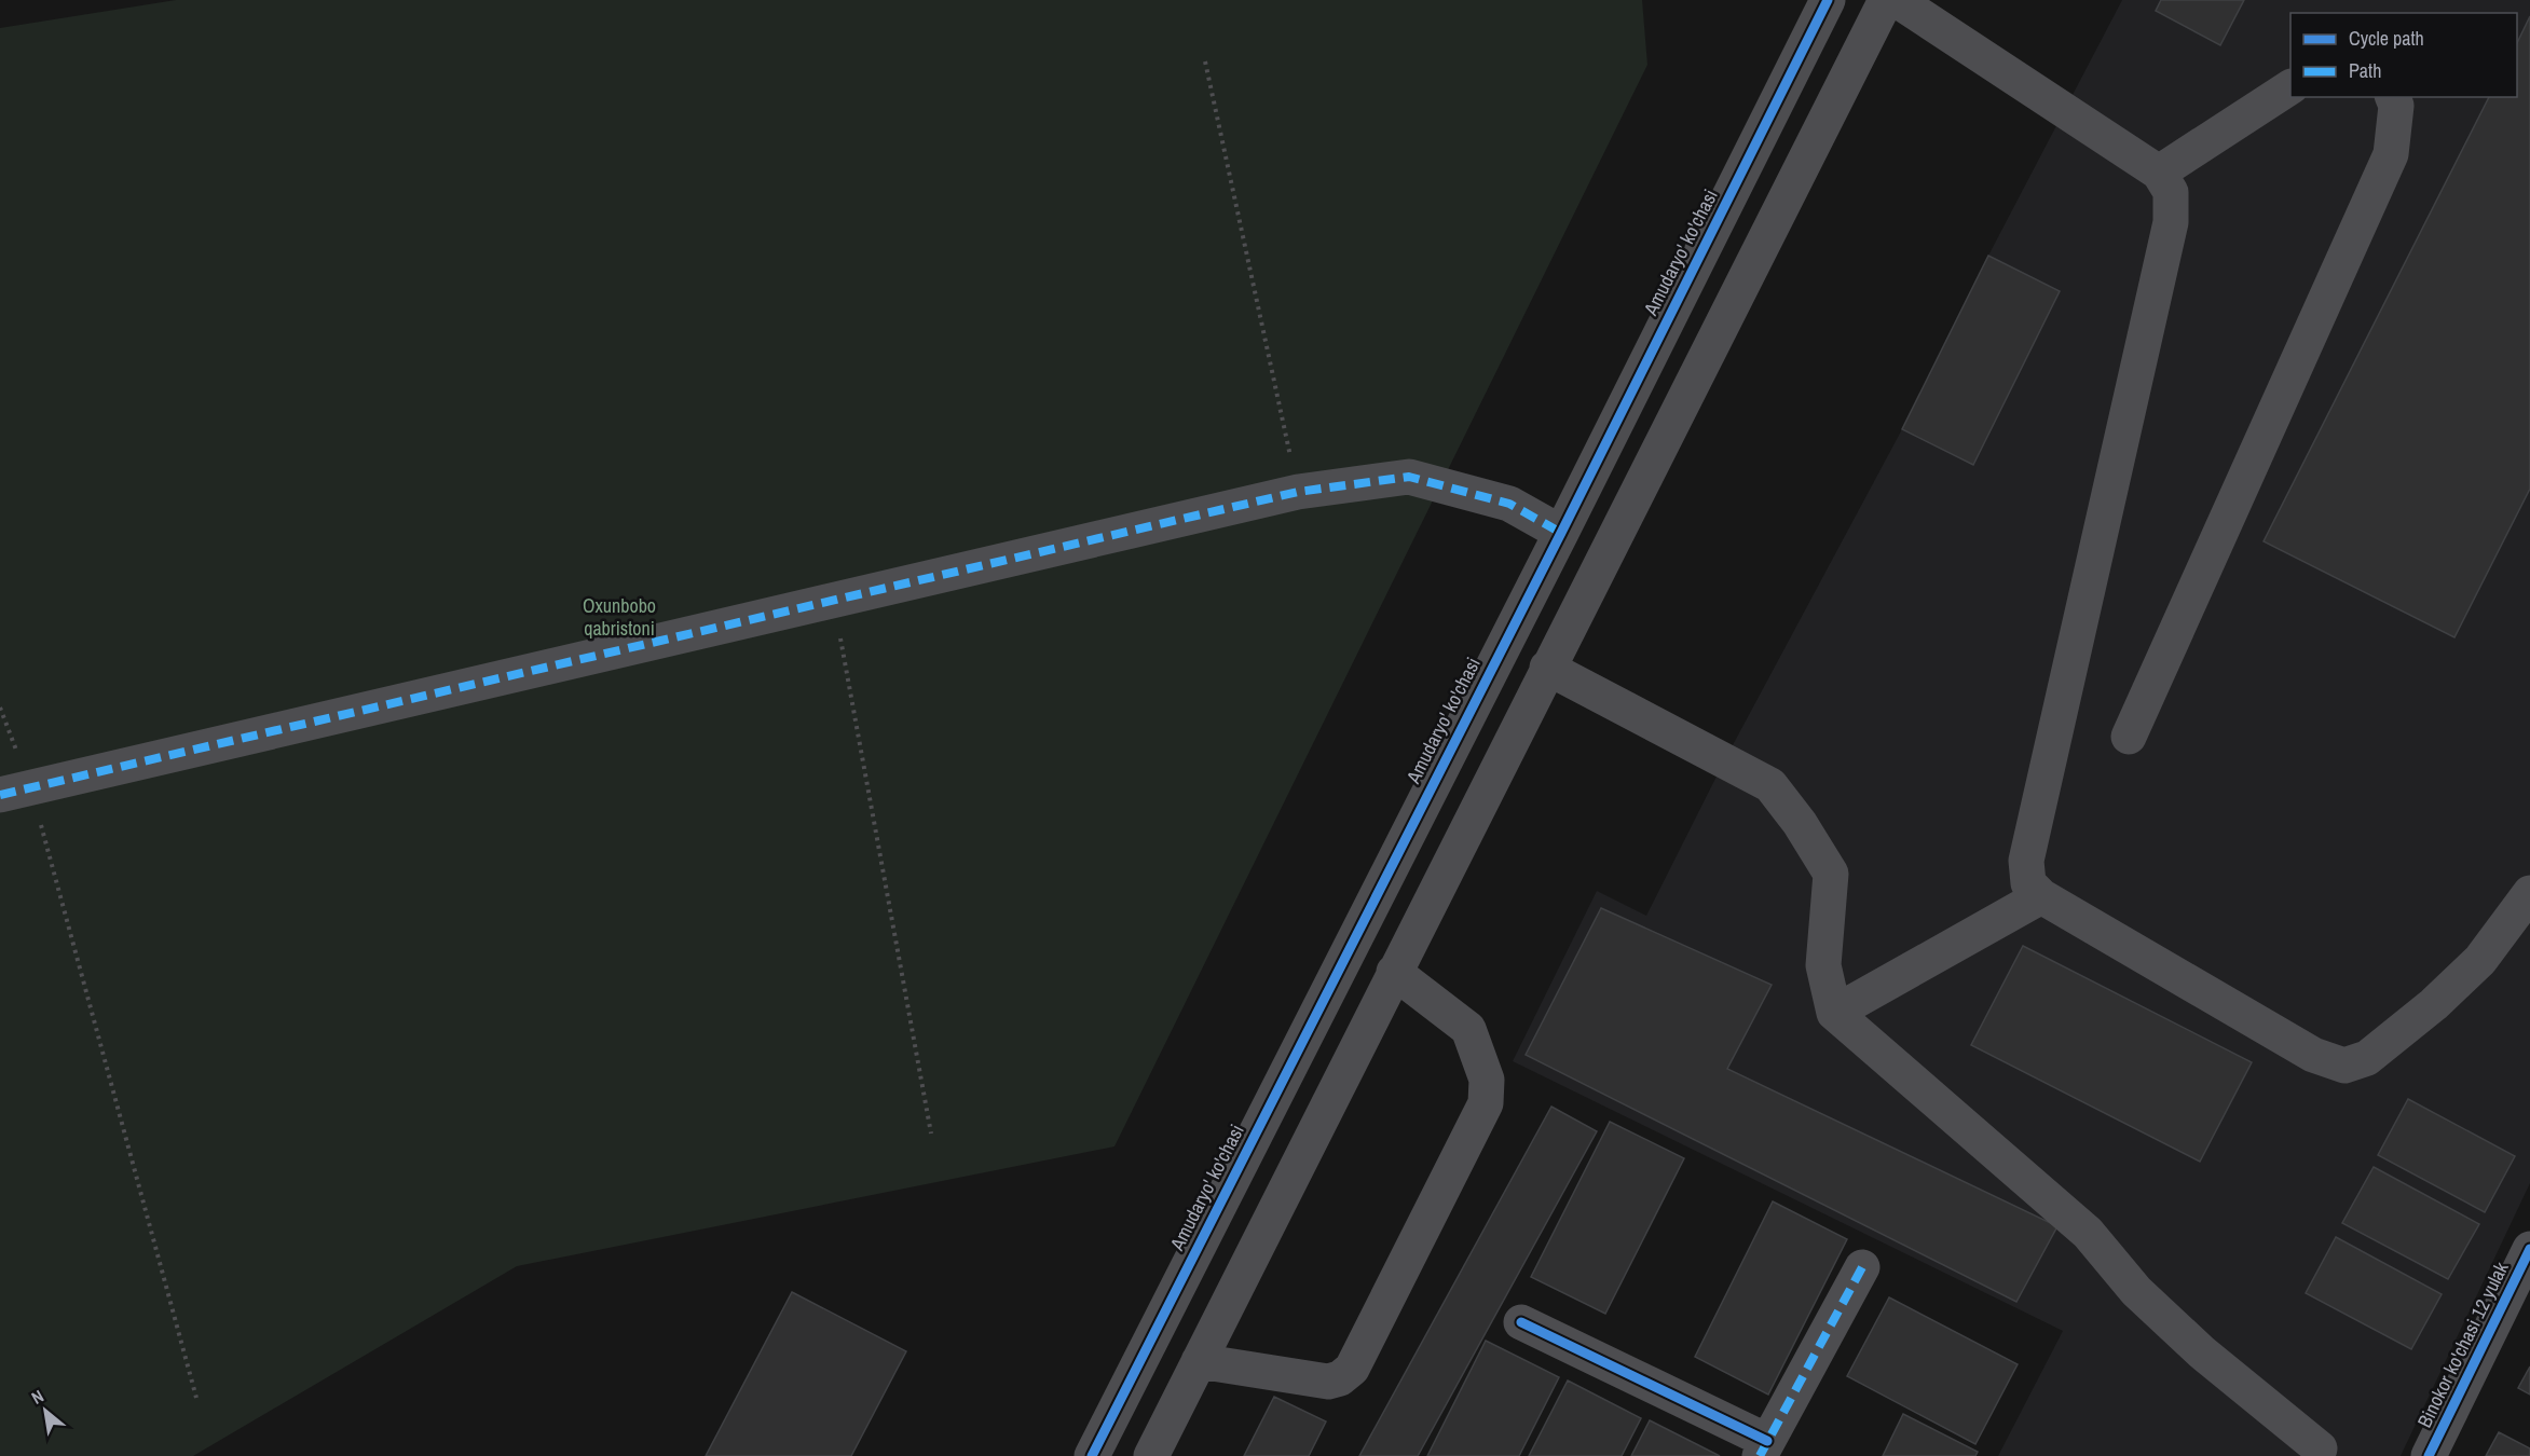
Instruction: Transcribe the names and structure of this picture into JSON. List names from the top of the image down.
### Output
{
  "streets": {
    "street": ["Amudaryo' ko'chasi", "Binokor ko'chasi 12 yulak"]
  },
  "parks": ["Oxunbobo qabristoni"],
  "legend": ["Cycle path", "Path"],
  "north": "top left"
}
